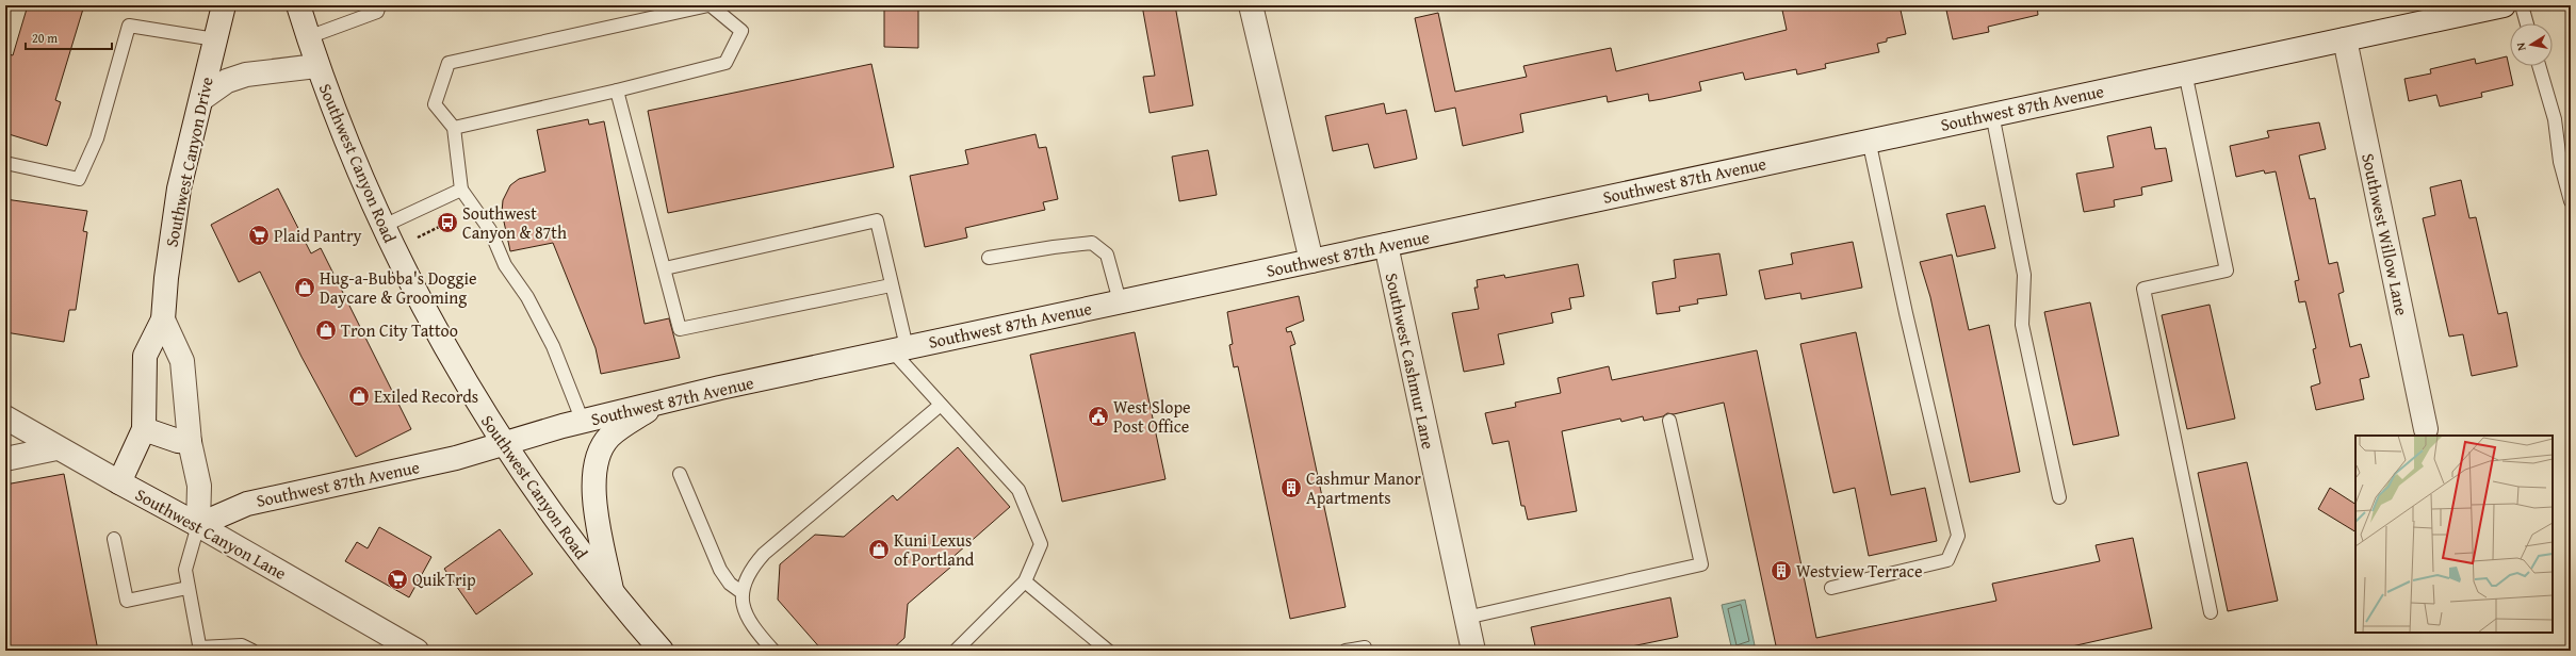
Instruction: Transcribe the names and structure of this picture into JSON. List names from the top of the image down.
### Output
{
  "streets": {
    "street": [
      "Southwest 87th Avenue",
      "Southwest Canyon Drive",
      "Southwest Canyon Road",
      "Southwest Willow Lane",
      "Southwest Cashmur Lane",
      "Southwest Canyon Lane"
    ]
  },
  "crossings": [
    ["Southwest 87th Avenue", "Southwest Canyon Drive"],
    ["Southwest 87th Avenue", "Southwest Canyon Road"],
    ["Southwest 87th Avenue", "Southwest Willow Lane"],
    ["Southwest 87th Avenue", "Southwest Cashmur Lane"],
    ["Southwest 87th Avenue", "Southwest Canyon Lane"],
    ["Southwest Canyon Drive", "Southwest Canyon Lane"]
  ],
  "places": {
    "bus stop": ["Southwest Canyon & 87th"],
    "supermarket": ["Plaid Pantry", "QuikTrip"],
    "shop": [
      "Hug-a-Bubba's Doggie Daycare & Grooming",
      "Tron City Tattoo",
      "Exiled Records",
      "Kuni Lexus of Portland"
    ],
    "public building": ["West Slope Post Office"],
    "building": ["Cashmur Manor Apartments", "Westview Terrace"]
  },
  "scale_bar": "20 m",
  "north": "left"
}
